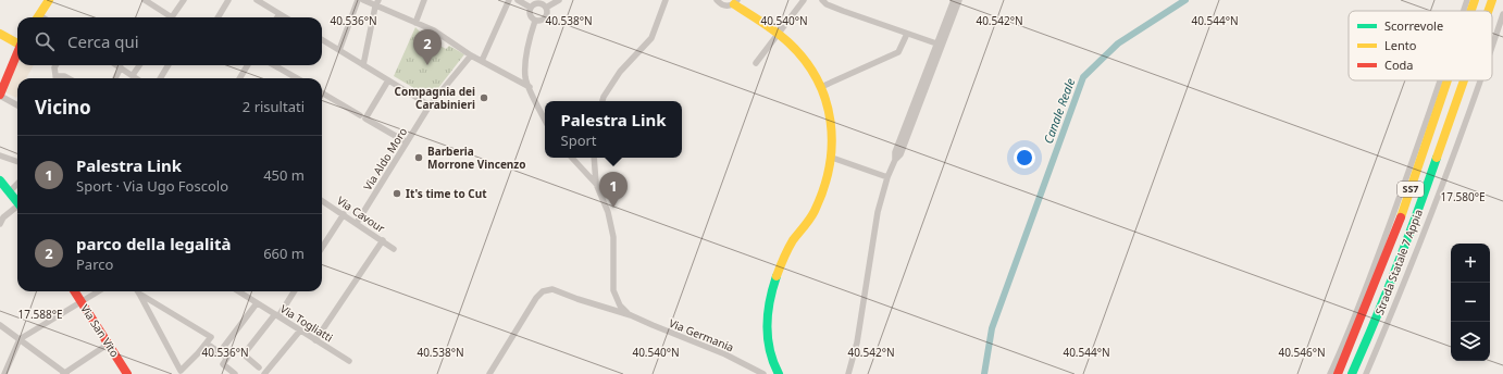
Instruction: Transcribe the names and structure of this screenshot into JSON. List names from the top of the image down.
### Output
{
  "streets": {
    "main road": ["SS7", "Strada Statale 7 Appia", "Via San Vito"],
    "street": [
      "Via Aldo Moro",
      "Via Cavour",
      "Via Togliatti",
      "Via Germania"
    ]
  },
  "crossings": [
    ["Via Aldo Moro", "Via Cavour"]
  ],
  "water": ["Canale Reale"],
  "places": ["Compagnia dei Carabinieri", "Barberia Morrone Vincenzo", "It's time to Cut"],
  "legend": ["Scorrevole", "Lento", "Coda"],
  "page": {
    "search": "Cerca qui",
    "pins": ["2", "1"],
    "heading": ["Vicino", "2 risultati"],
    "popup": ["Palestra Link", "Sport"],
    "list": [
      {
        "mark": "1",
        "name": "Palestra Link",
        "note": "Sport · Via Ugo Foscolo",
        "value": "450 m"
      },
      {
        "mark": "2",
        "name": "parco della legalità",
        "note": "Parco",
        "value": "660 m"
      }
    ],
    "map_buttons": ["+", "−"]
  },
  "coordinates": [
    "40.540°N",
    "40.542°N",
    "40.544°N",
    "40.536°N",
    "40.538°N",
    "17.580°E",
    "17.588°E",
    "40.546°N"
  ]
}
